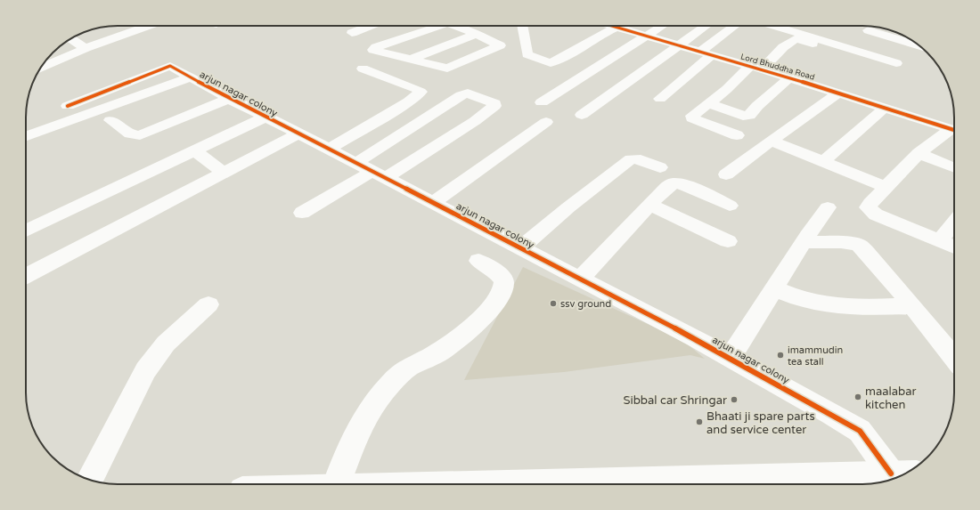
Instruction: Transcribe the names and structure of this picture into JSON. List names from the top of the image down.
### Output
{
  "streets": {
    "street": ["Lord Bhuddha Road", "arjun nagar colony"]
  },
  "places": [
    "ssv ground",
    "imammudin tea stall",
    "maalabar kitchen",
    "Sibbal car Shringar",
    "Bhaati ji spare parts and service center"
  ]
}
